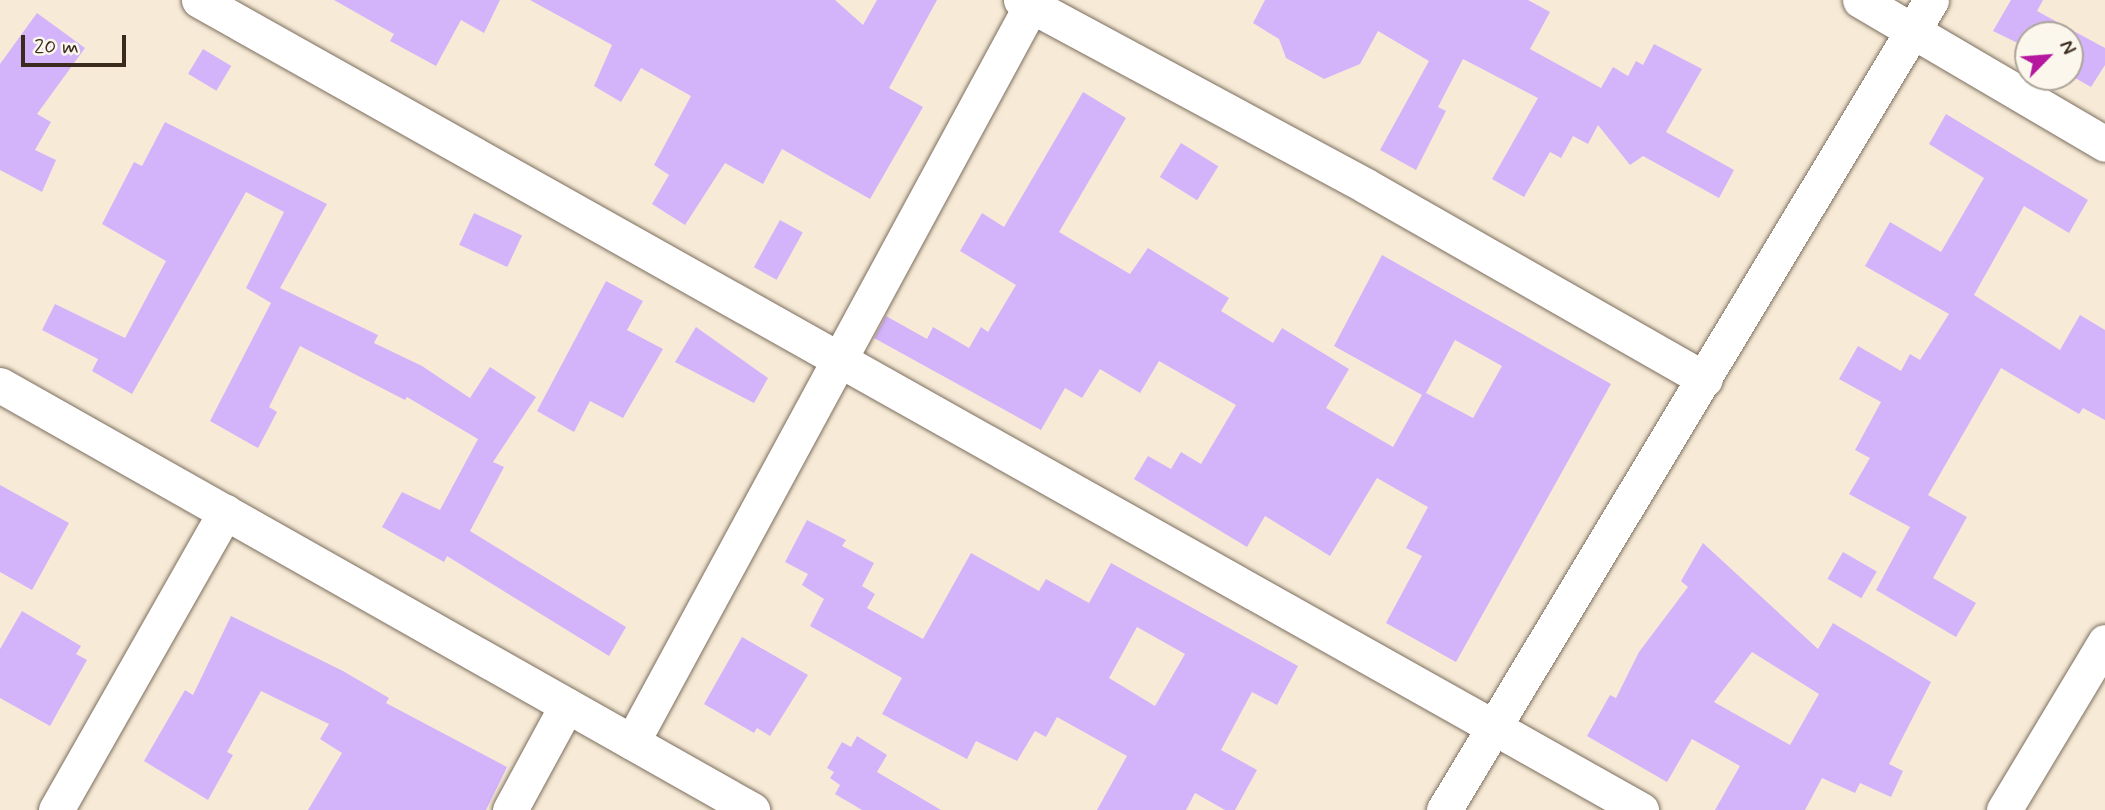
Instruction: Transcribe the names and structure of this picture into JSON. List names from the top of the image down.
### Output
{
  "scale_bar": "20 m",
  "north": "top right"
}
